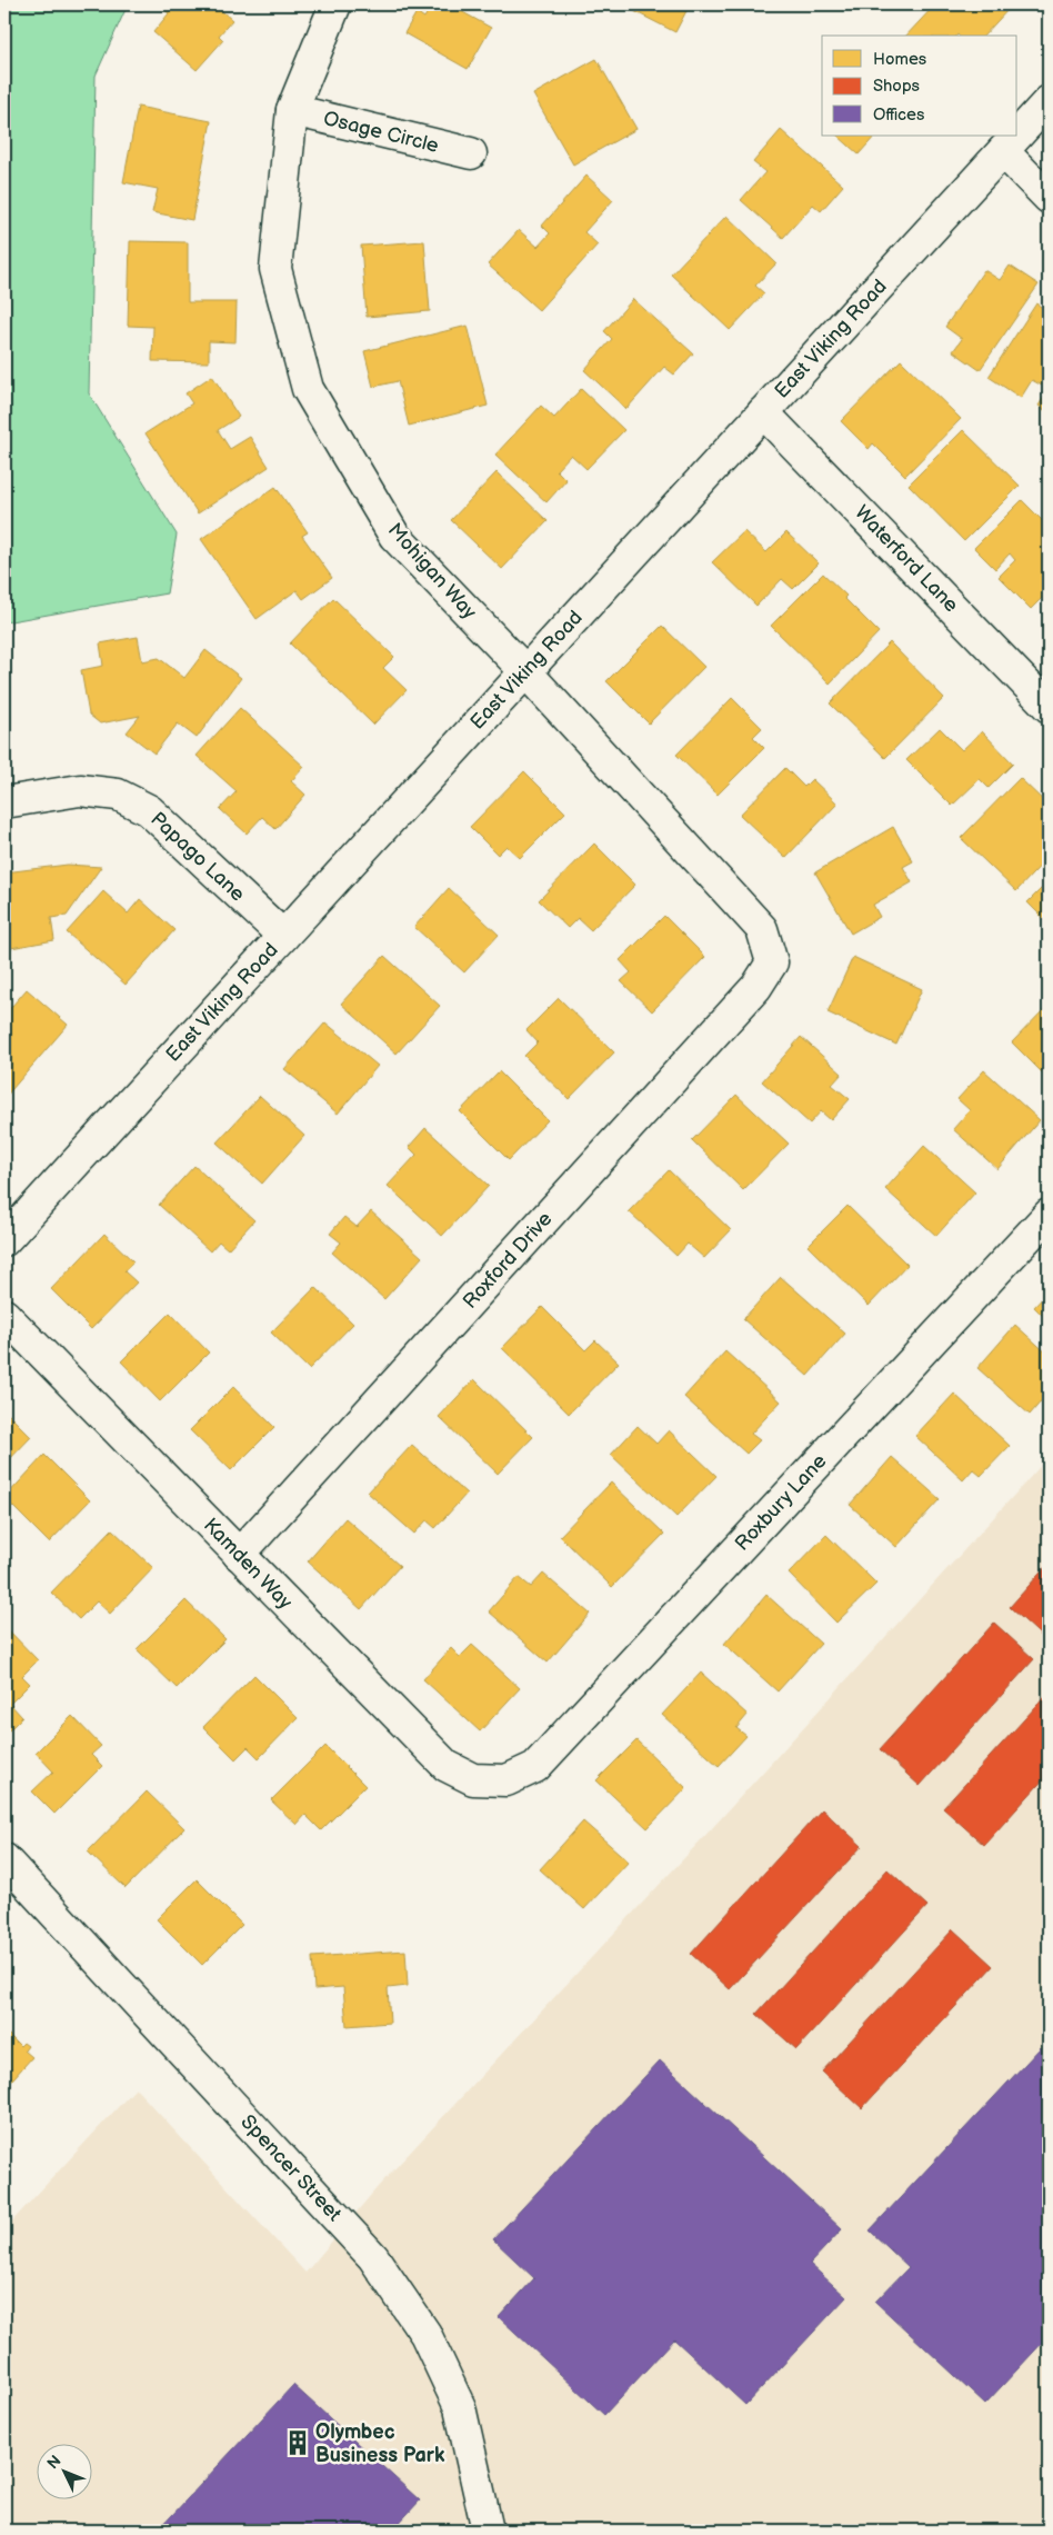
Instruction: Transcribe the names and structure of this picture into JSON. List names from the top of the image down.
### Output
{
  "streets": {
    "street": [
      "Osage Circle",
      "East Viking Road",
      "Waterford Lane",
      "Mohigan Way",
      "Papago Lane",
      "Roxford Drive",
      "Roxbury Lane",
      "Kamden Way",
      "Spencer Street"
    ]
  },
  "crossings": [
    ["Osage Circle", "Mohigan Way"],
    ["East Viking Road", "Waterford Lane"],
    ["East Viking Road", "Mohigan Way"],
    ["East Viking Road", "Papago Lane"],
    ["Mohigan Way", "Roxford Drive"],
    ["Roxford Drive", "Kamden Way"],
    ["Roxbury Lane", "Kamden Way"]
  ],
  "places": {
    "building": ["Olymbec Business Park"]
  },
  "legend": ["Homes", "Shops", "Offices"],
  "north": "top left"
}
